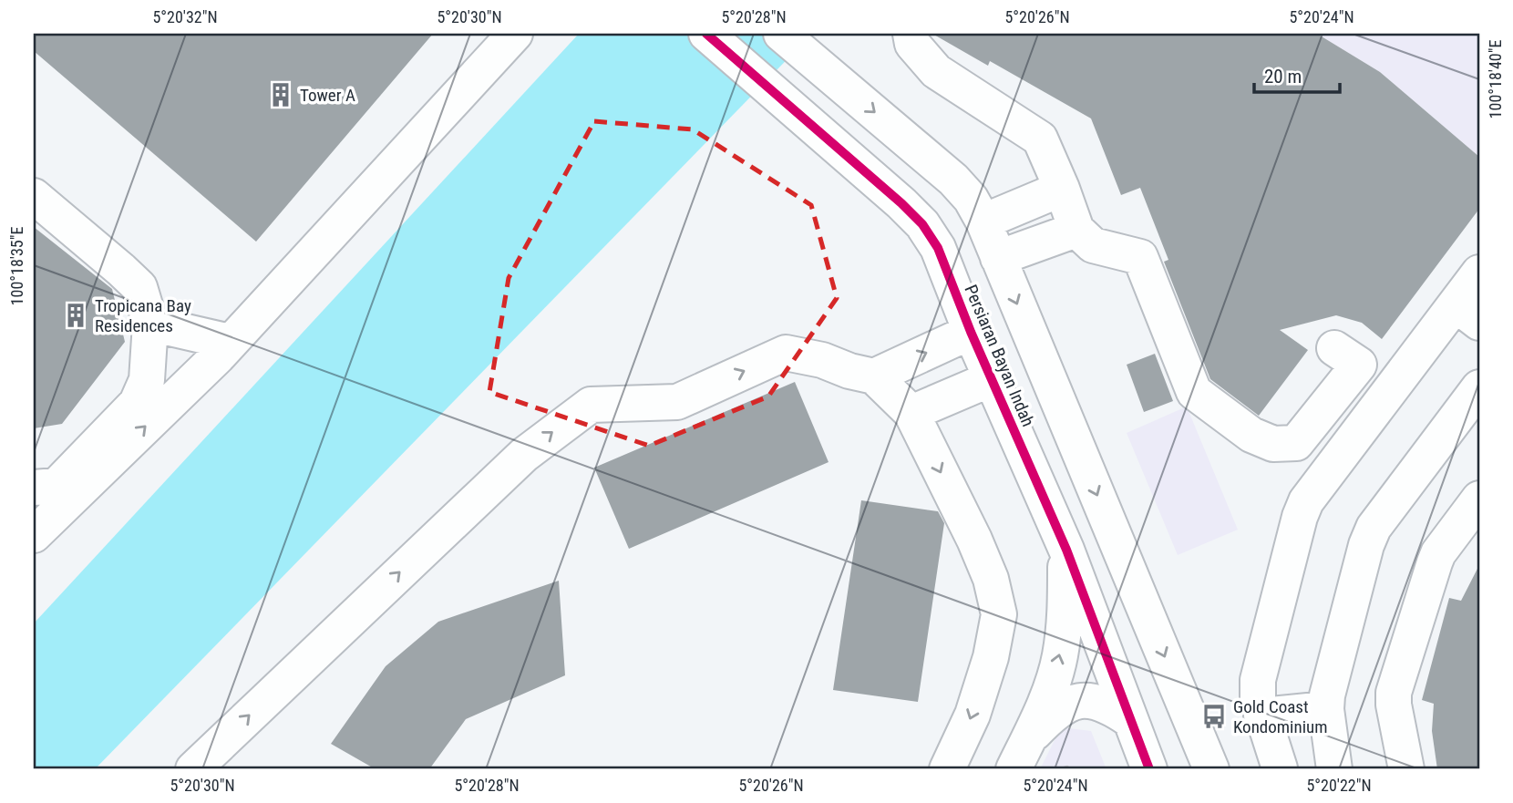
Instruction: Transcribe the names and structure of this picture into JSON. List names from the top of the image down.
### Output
{
  "streets": {
    "street": ["Persiaran Bayan Indah"]
  },
  "places": {
    "building": ["Tower A", "Tropicana Bay Residences"],
    "bus stop": ["Gold Coast Kondominium"]
  },
  "scale_bar": "20 m",
  "coordinates": [
    "5°20'32\"N",
    "5°20'30\"N",
    "5°20'28\"N",
    "5°20'26\"N",
    "5°20'24\"N",
    "100°18'40\"E",
    "100°18'35\"E",
    "5°20'22\"N"
  ]
}
